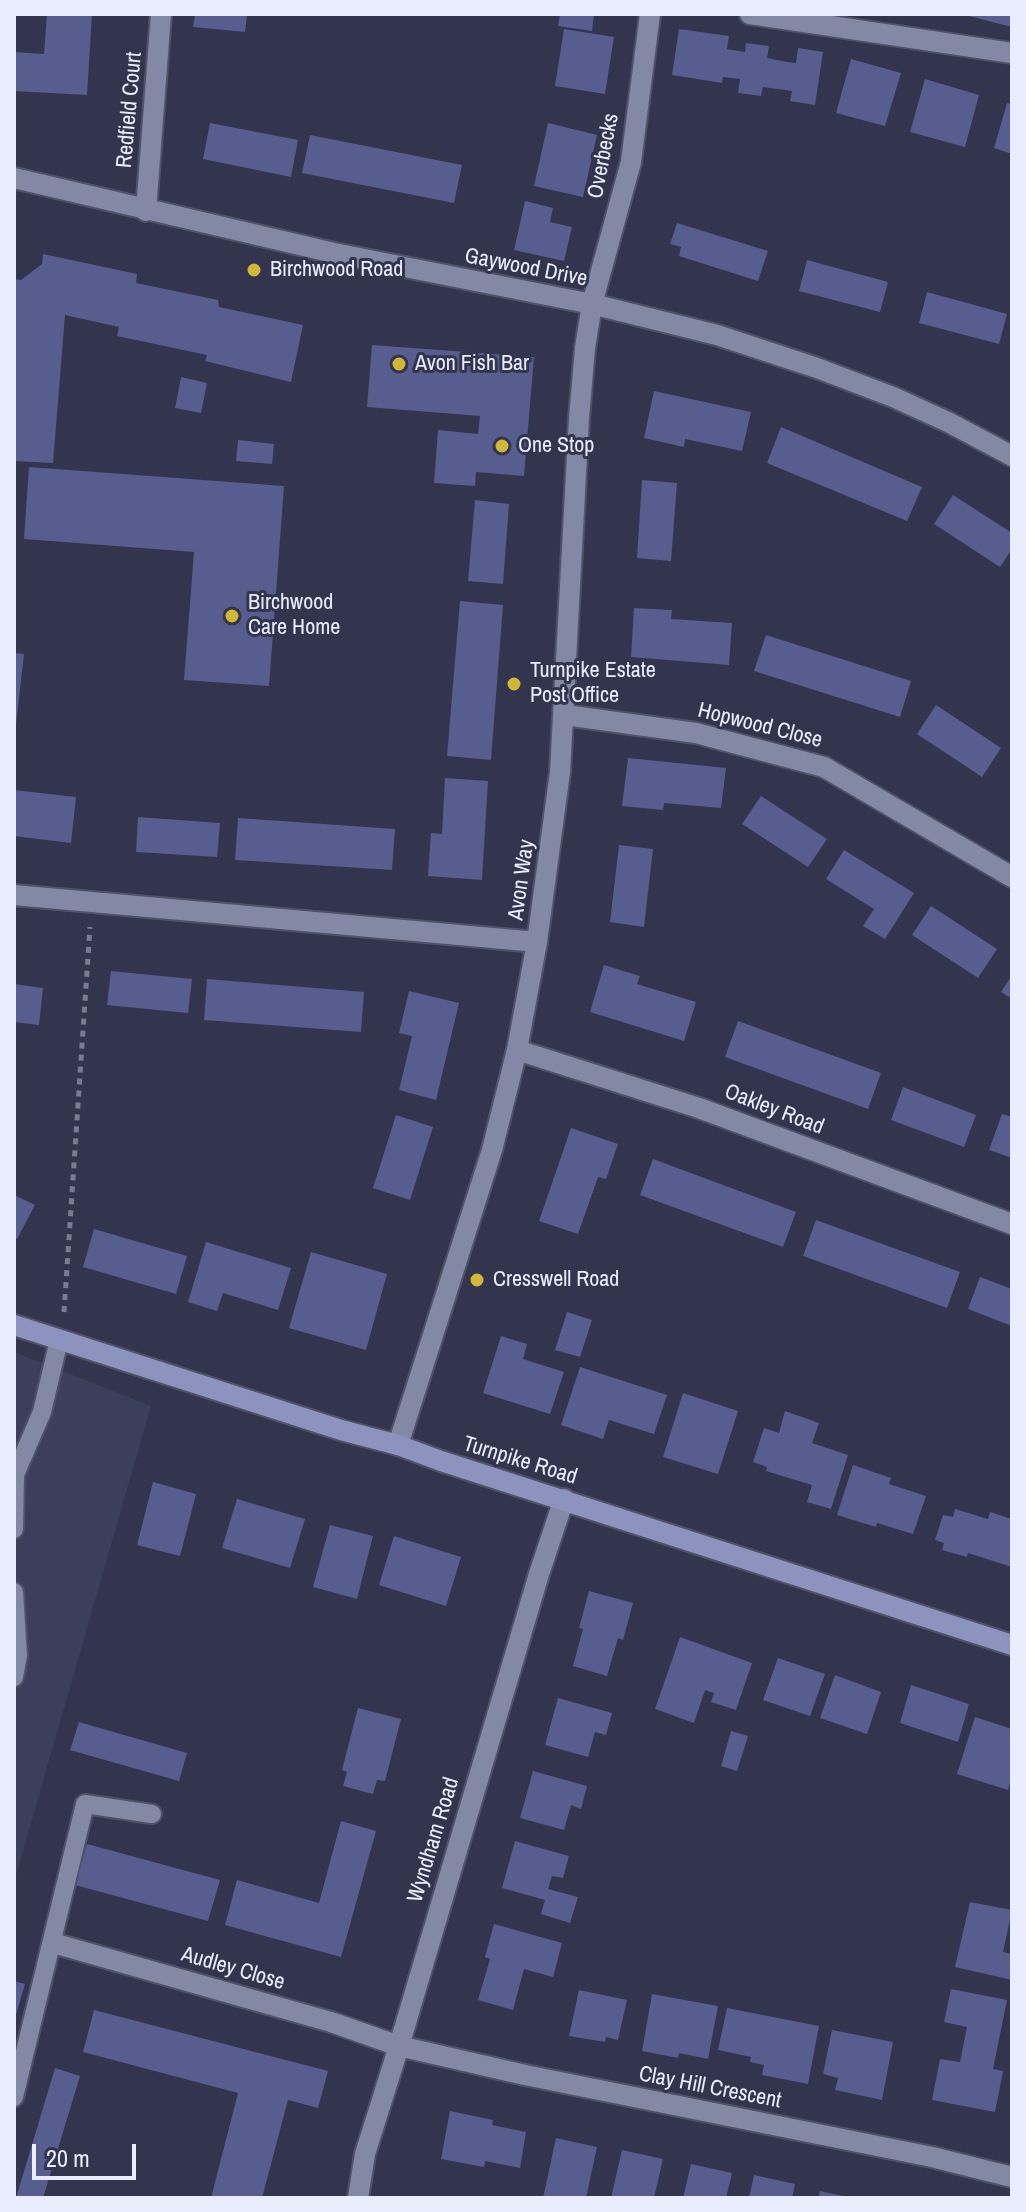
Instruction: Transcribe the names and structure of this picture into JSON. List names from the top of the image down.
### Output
{
  "streets": {
    "street": [
      "Redfield Court",
      "Overbecks",
      "Gaywood Drive",
      "Hopwood Close",
      "Avon Way",
      "Oakley Road",
      "Turnpike Road",
      "Wyndham Road",
      "Audley Close",
      "Clay Hill Crescent"
    ]
  },
  "crossings": [
    ["Redfield Court", "Gaywood Drive"],
    ["Overbecks", "Gaywood Drive"],
    ["Overbecks", "Avon Way"],
    ["Gaywood Drive", "Avon Way"],
    ["Hopwood Close", "Avon Way"],
    ["Avon Way", "Oakley Road"],
    ["Avon Way", "Turnpike Road"],
    ["Turnpike Road", "Wyndham Road"],
    ["Wyndham Road", "Audley Close"],
    ["Wyndham Road", "Clay Hill Crescent"],
    ["Audley Close", "Clay Hill Crescent"]
  ],
  "places": [
    "Birchwood Road",
    "Avon Fish Bar",
    "One Stop",
    "Birchwood Care Home",
    "Turnpike Estate Post Office",
    "Cresswell Road"
  ],
  "scale_bar": "20 m"
}
